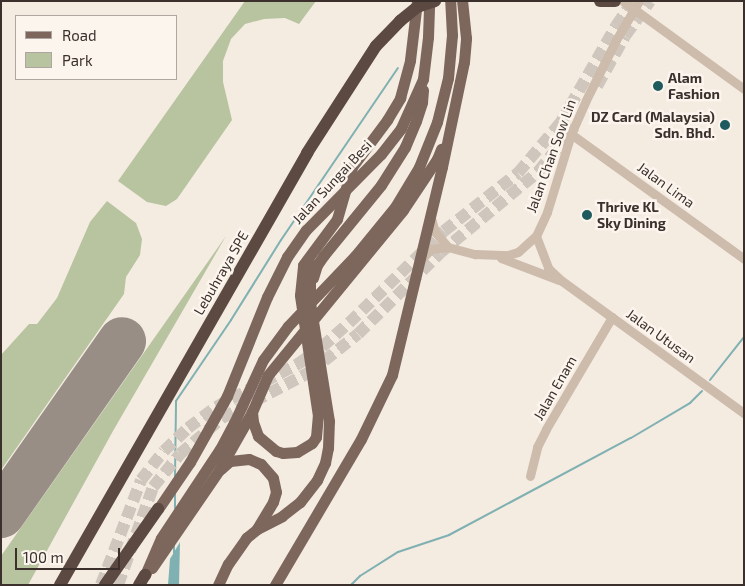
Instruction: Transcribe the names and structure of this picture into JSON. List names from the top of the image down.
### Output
{
  "streets": {
    "highway": ["Lebuhraya SPE"],
    "main road": ["Jalan Sungai Besi"],
    "street": [
      "Jalan Chan Sow Lin",
      "Jalan Lima",
      "Jalan Utusan",
      "Jalan Enam"
    ]
  },
  "crossings": [
    ["Jalan Chan Sow Lin", "Jalan Lima"],
    ["Jalan Chan Sow Lin", "Jalan Utusan"],
    ["Jalan Utusan", "Jalan Enam"]
  ],
  "places": ["Alam Fashion", "DZ Card (Malaysia) Sdn. Bhd.", "Thrive KL Sky Dining"],
  "legend": ["Road", "Park"],
  "scale_bar": "100 m"
}
